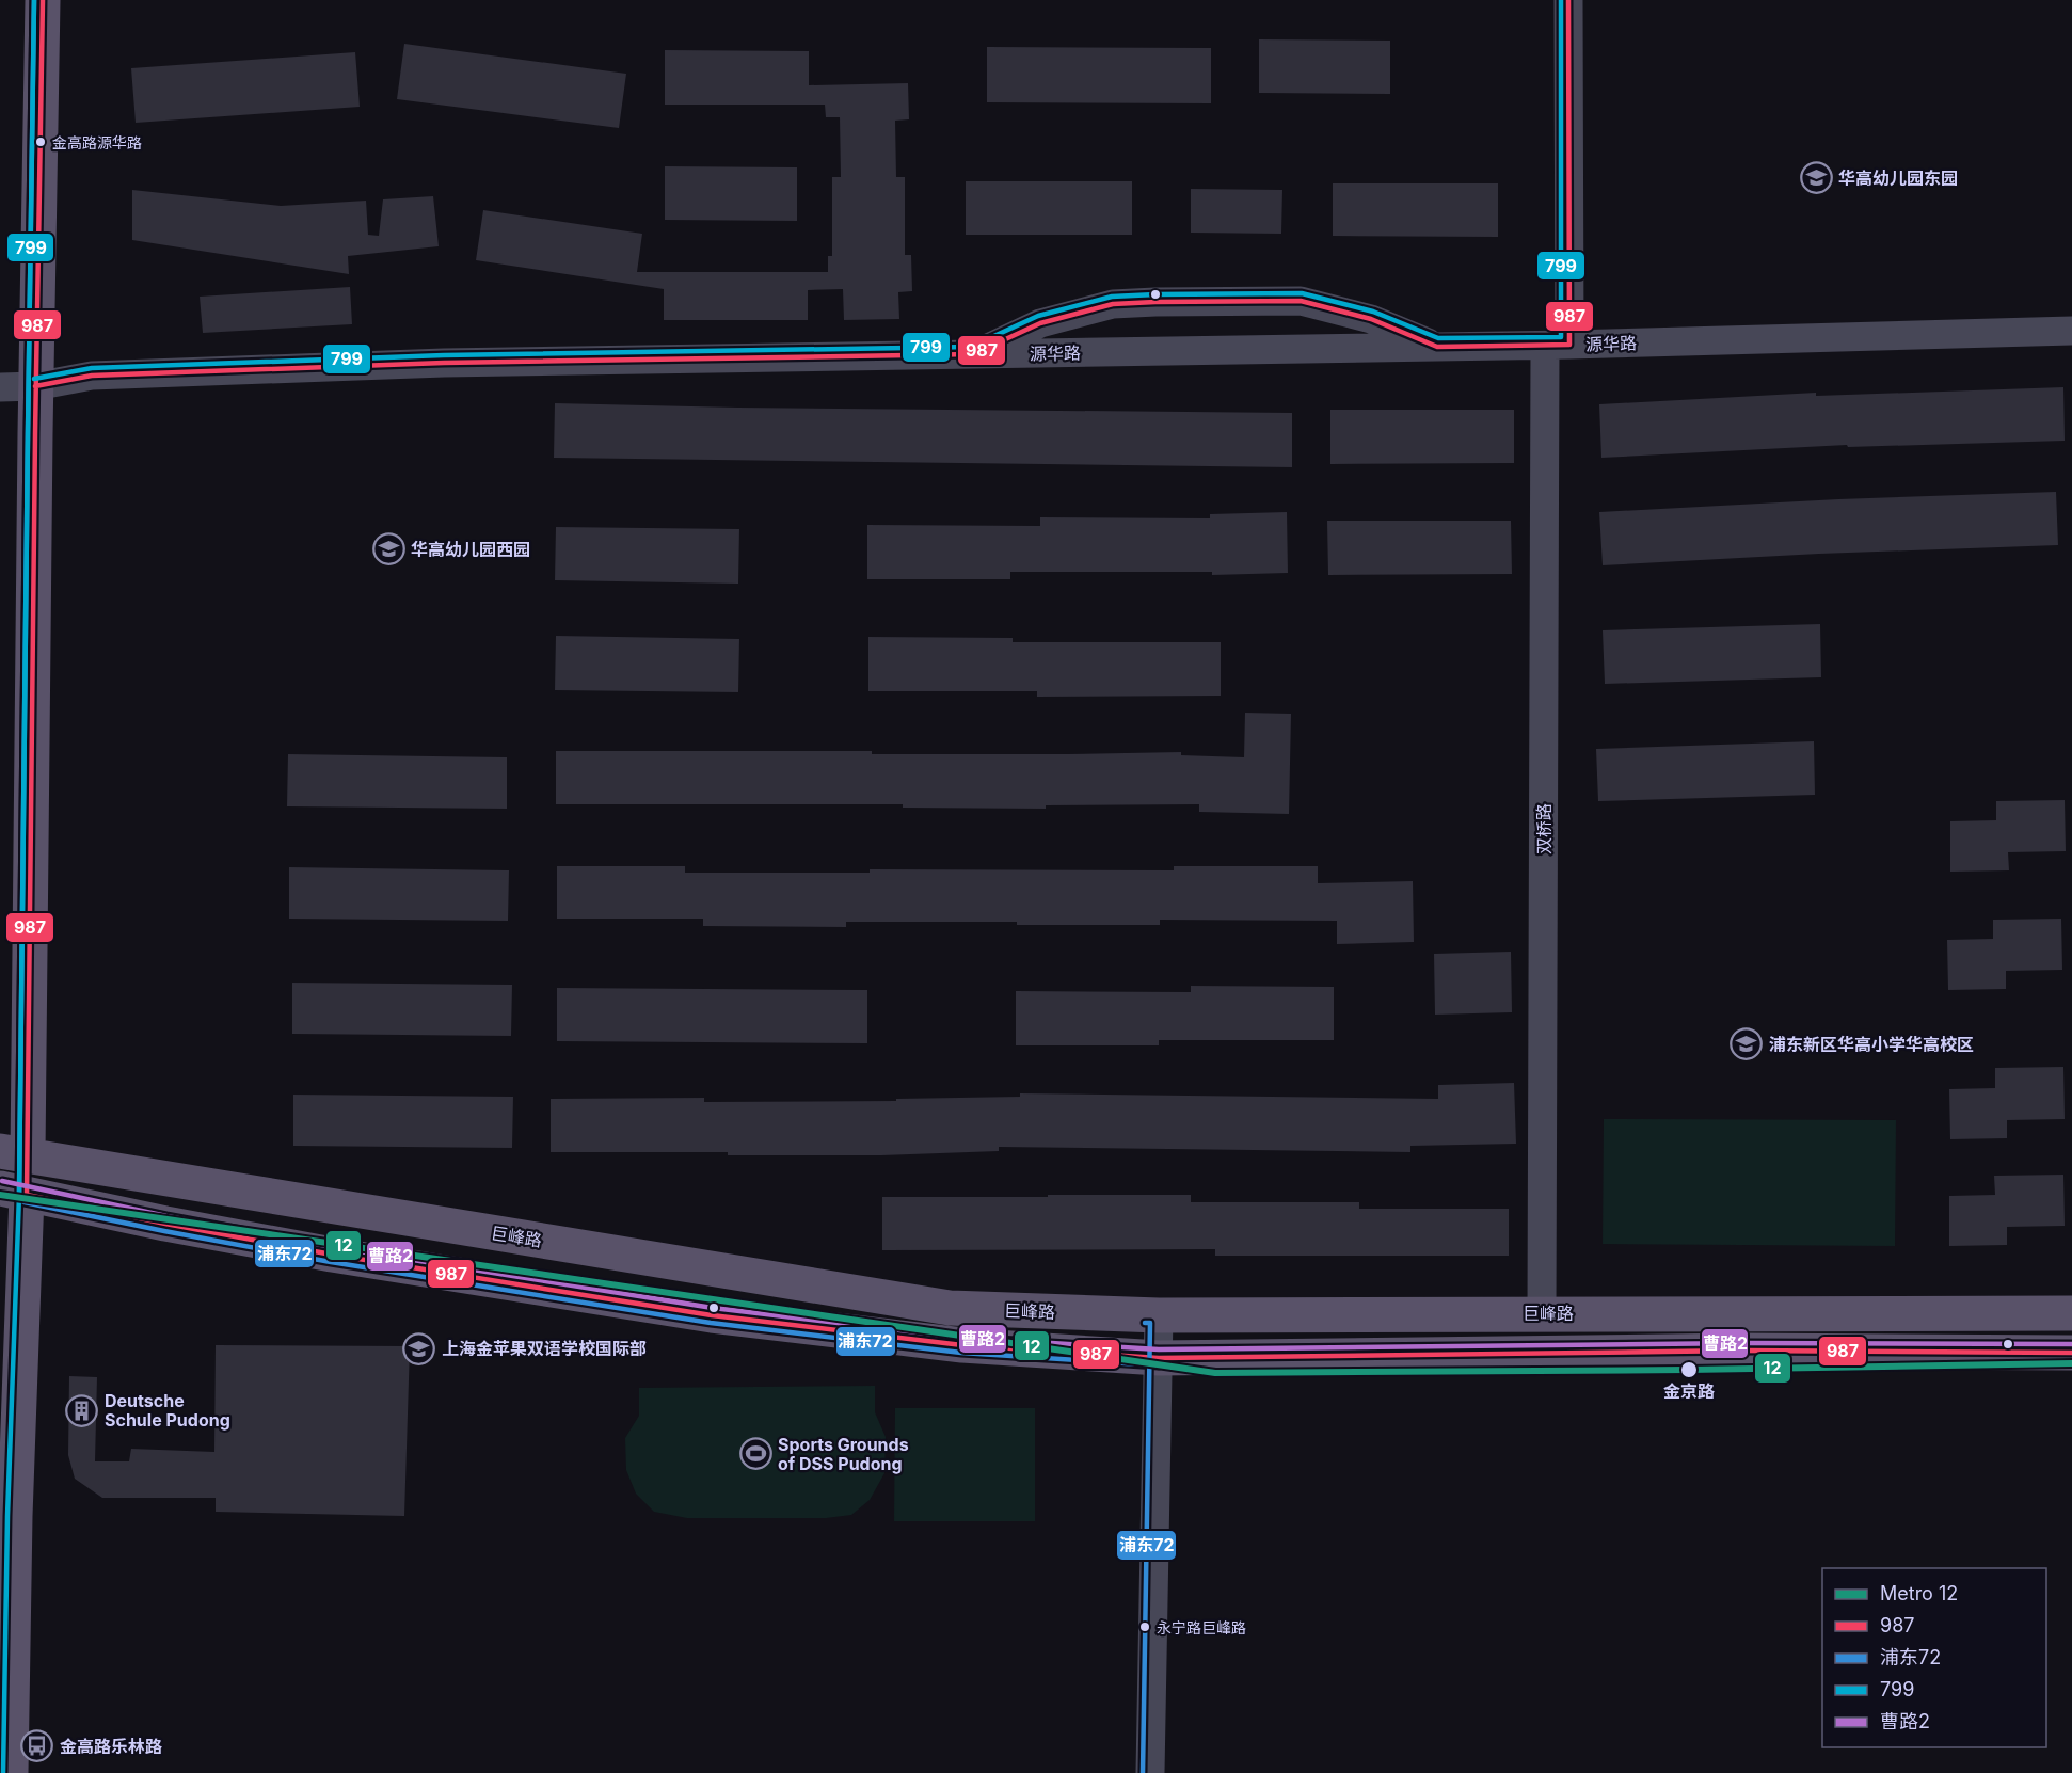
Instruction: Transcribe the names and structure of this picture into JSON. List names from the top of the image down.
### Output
{
  "streets": {
    "main road": ["巨峰路"],
    "street": ["源华路", "双桥路"]
  },
  "crossings": [
    ["源华路", "双桥路"],
    ["双桥路", "巨峰路"]
  ],
  "places": {
    "other": ["金高路源华路", "金京路", "永宁路巨峰路"],
    "school or university": [
      "华高幼儿园东园",
      "华高幼儿园西园",
      "浦东新区华高小学华高校区",
      "上海金苹果双语学校国际部"
    ],
    "building": ["Deutsche Schule Pudong"],
    "sports": ["Sports Grounds of DSS Pudong"],
    "bus stop": ["金高路乐林路"]
  },
  "lines": [
    "transit line 987",
    "transit line 浦东72",
    "transit line 799",
    "transit line 曹路2",
    "metro line 12"
  ],
  "legend": [
    "Metro 12",
    "987",
    "浦东72",
    "799",
    "曹路2"
  ]
}
